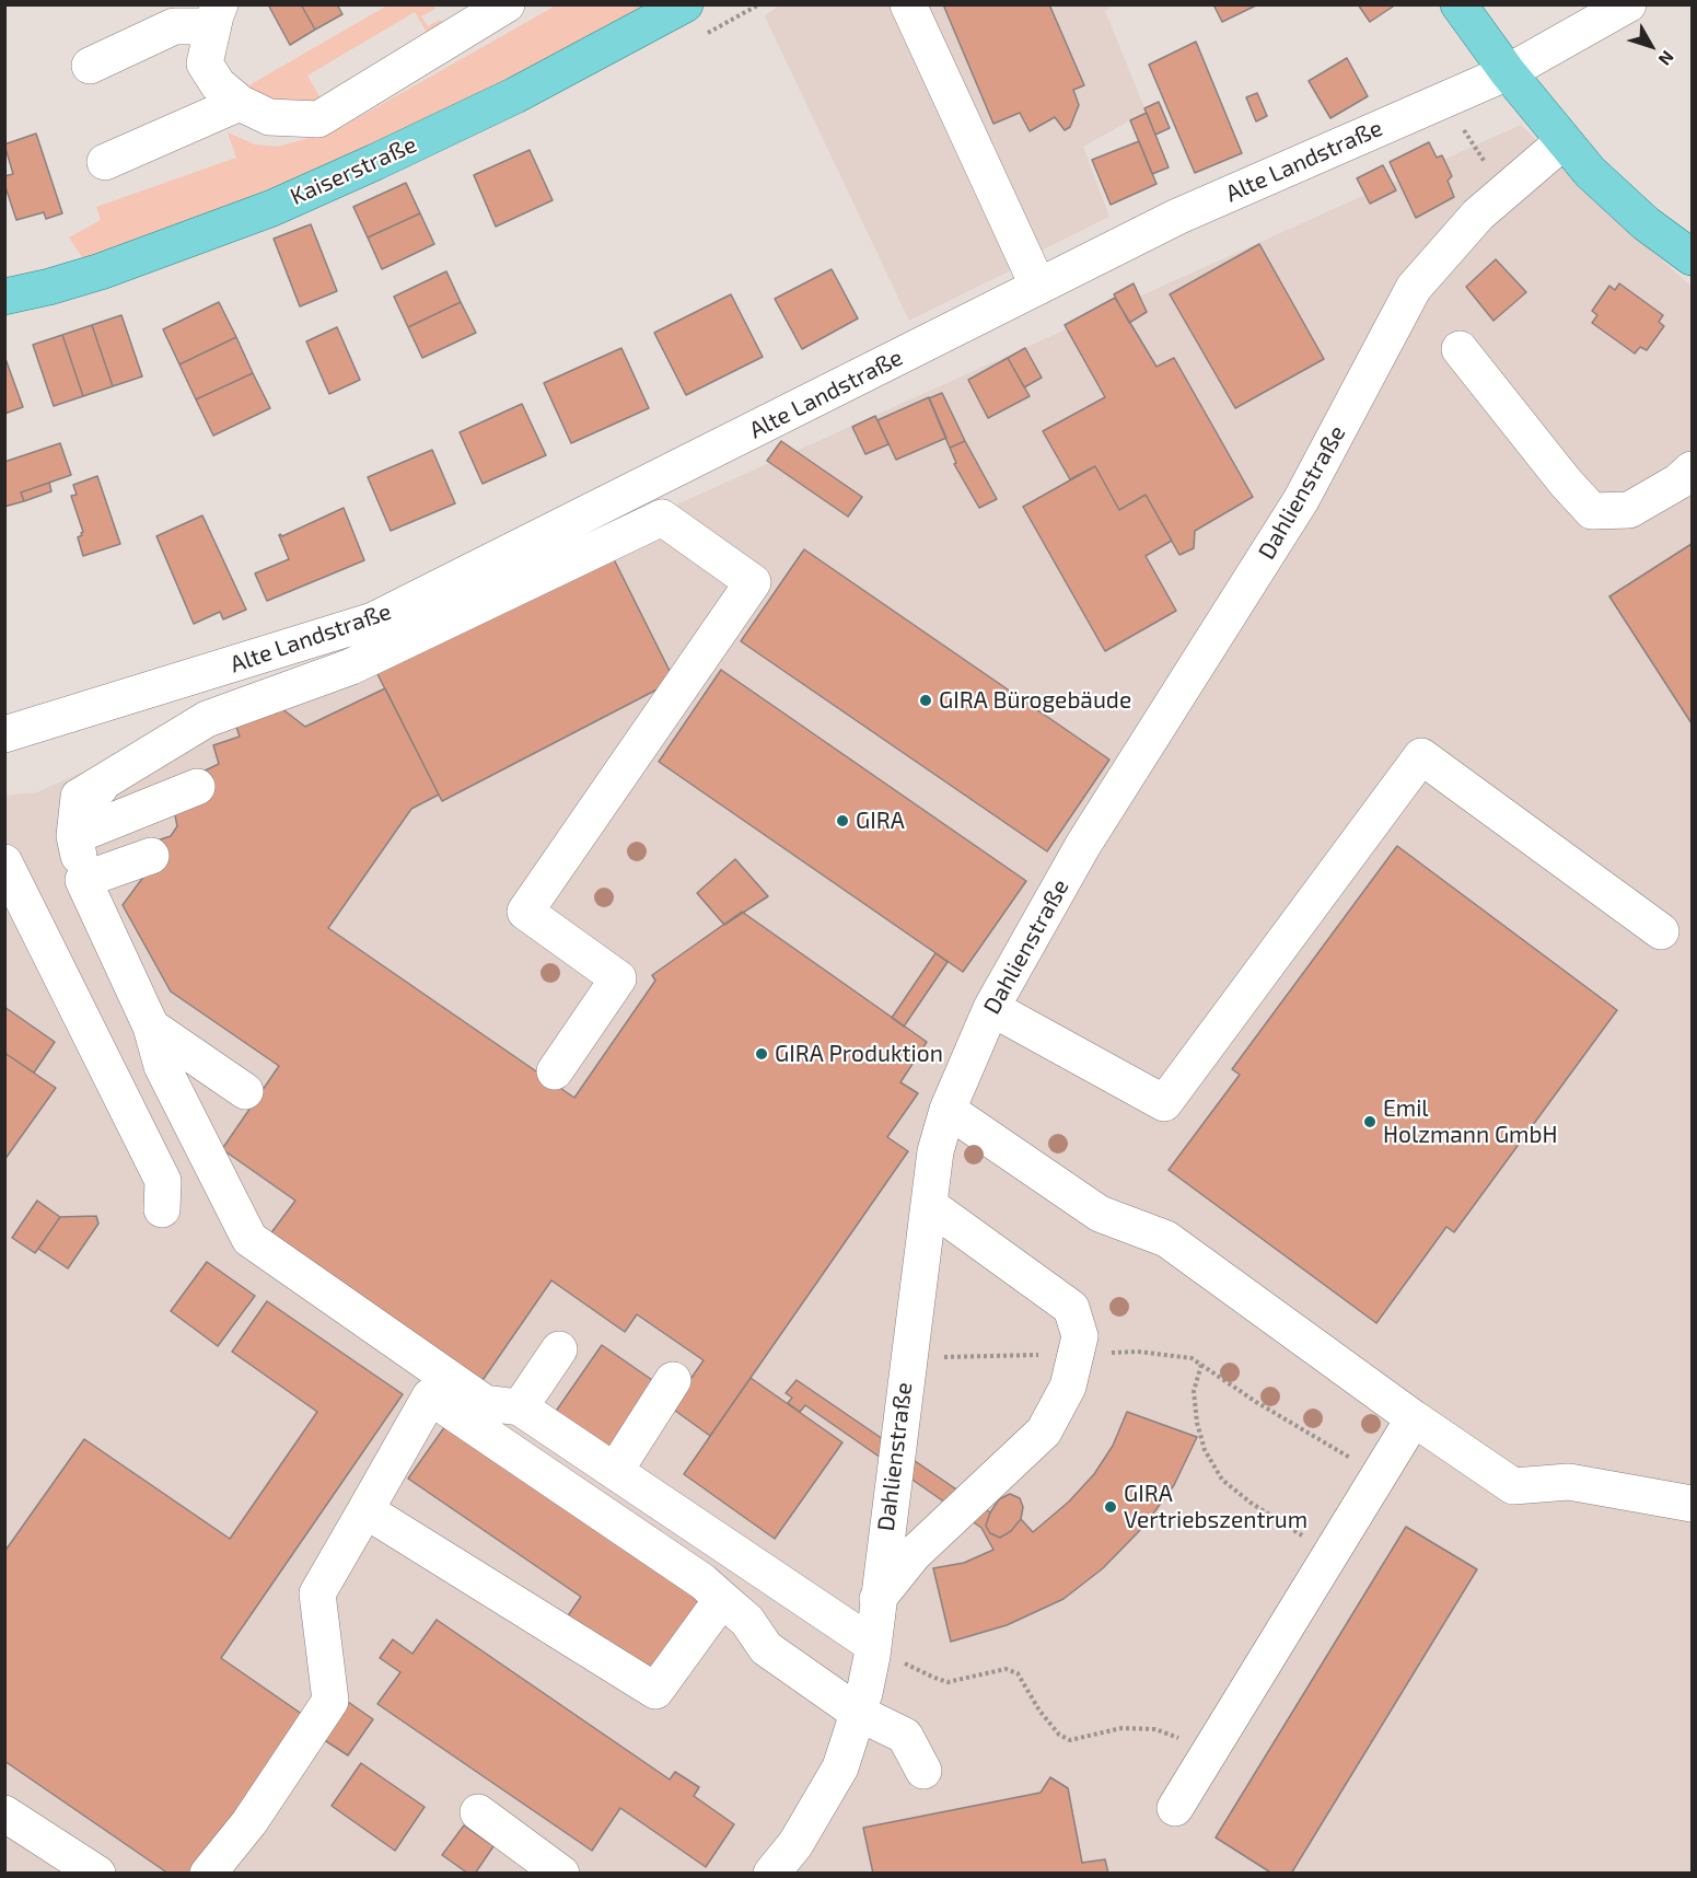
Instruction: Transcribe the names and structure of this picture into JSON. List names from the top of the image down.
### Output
{
  "streets": {
    "main road": ["Kaiserstraße"],
    "street": ["Alte Landstraße", "Dahlienstraße"]
  },
  "places": [
    "GIRA Bürogebäude",
    "GIRA",
    "GIRA Produktion",
    "Emil Holzmann GmbH",
    "GIRA Vertriebszentrum"
  ],
  "north": "bottom right"
}
